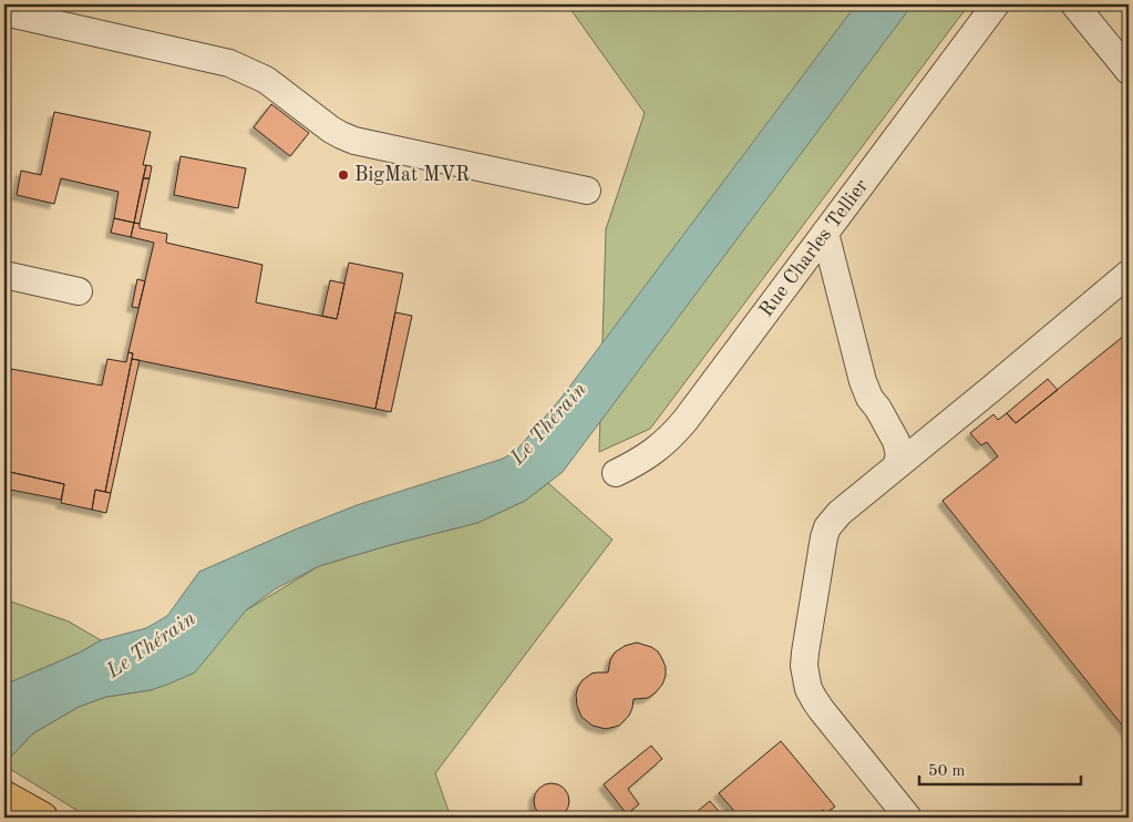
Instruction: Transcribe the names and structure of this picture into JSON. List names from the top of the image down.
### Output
{
  "streets": {
    "lane": ["Rue Charles Tellier"]
  },
  "water": ["Le Thérain"],
  "places": ["BigMat MVR"],
  "scale_bar": "50 m"
}
